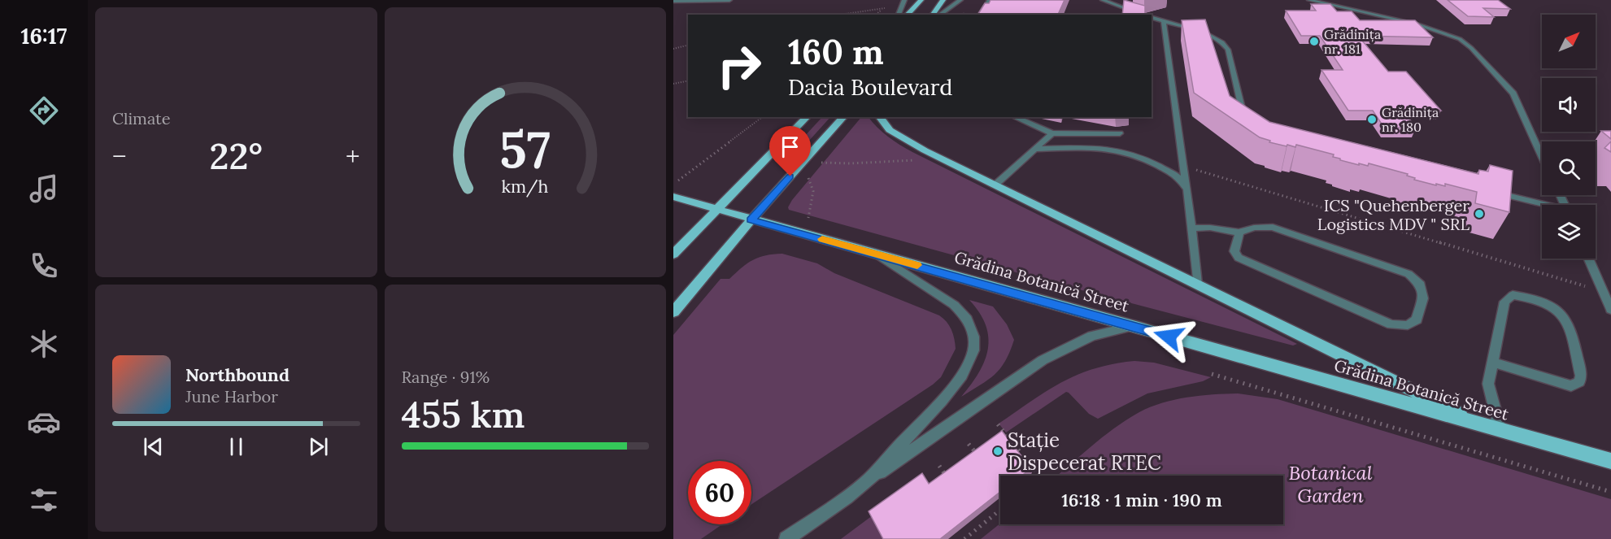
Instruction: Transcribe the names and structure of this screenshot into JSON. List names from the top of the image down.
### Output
{
  "streets": {
    "main road": ["Grădina Botanică Street"]
  },
  "parks": ["Botanical Garden"],
  "places": [
    "Grădinița nr. 181",
    "Grădinița nr. 180",
    "ICS \"Quehenberger Logistics MDV \" SRL",
    "Stație Dispecerat RTEC"
  ],
  "north": "top right",
  "page": {
    "tabs": "16:17",
    "tile": [
      "Climate",
      ["Range · 91%", "455 km"]
    ],
    "turn": ["160 m", "Dacia Boulevard"],
    "heat": ["−", "22°", "+"],
    "song": ["Northbound", "June Harbor"],
    "limit": "60",
    "trip": "16:18 · 1 min · 190 m",
    "gauge": ["57", "km/h"]
  }
}
